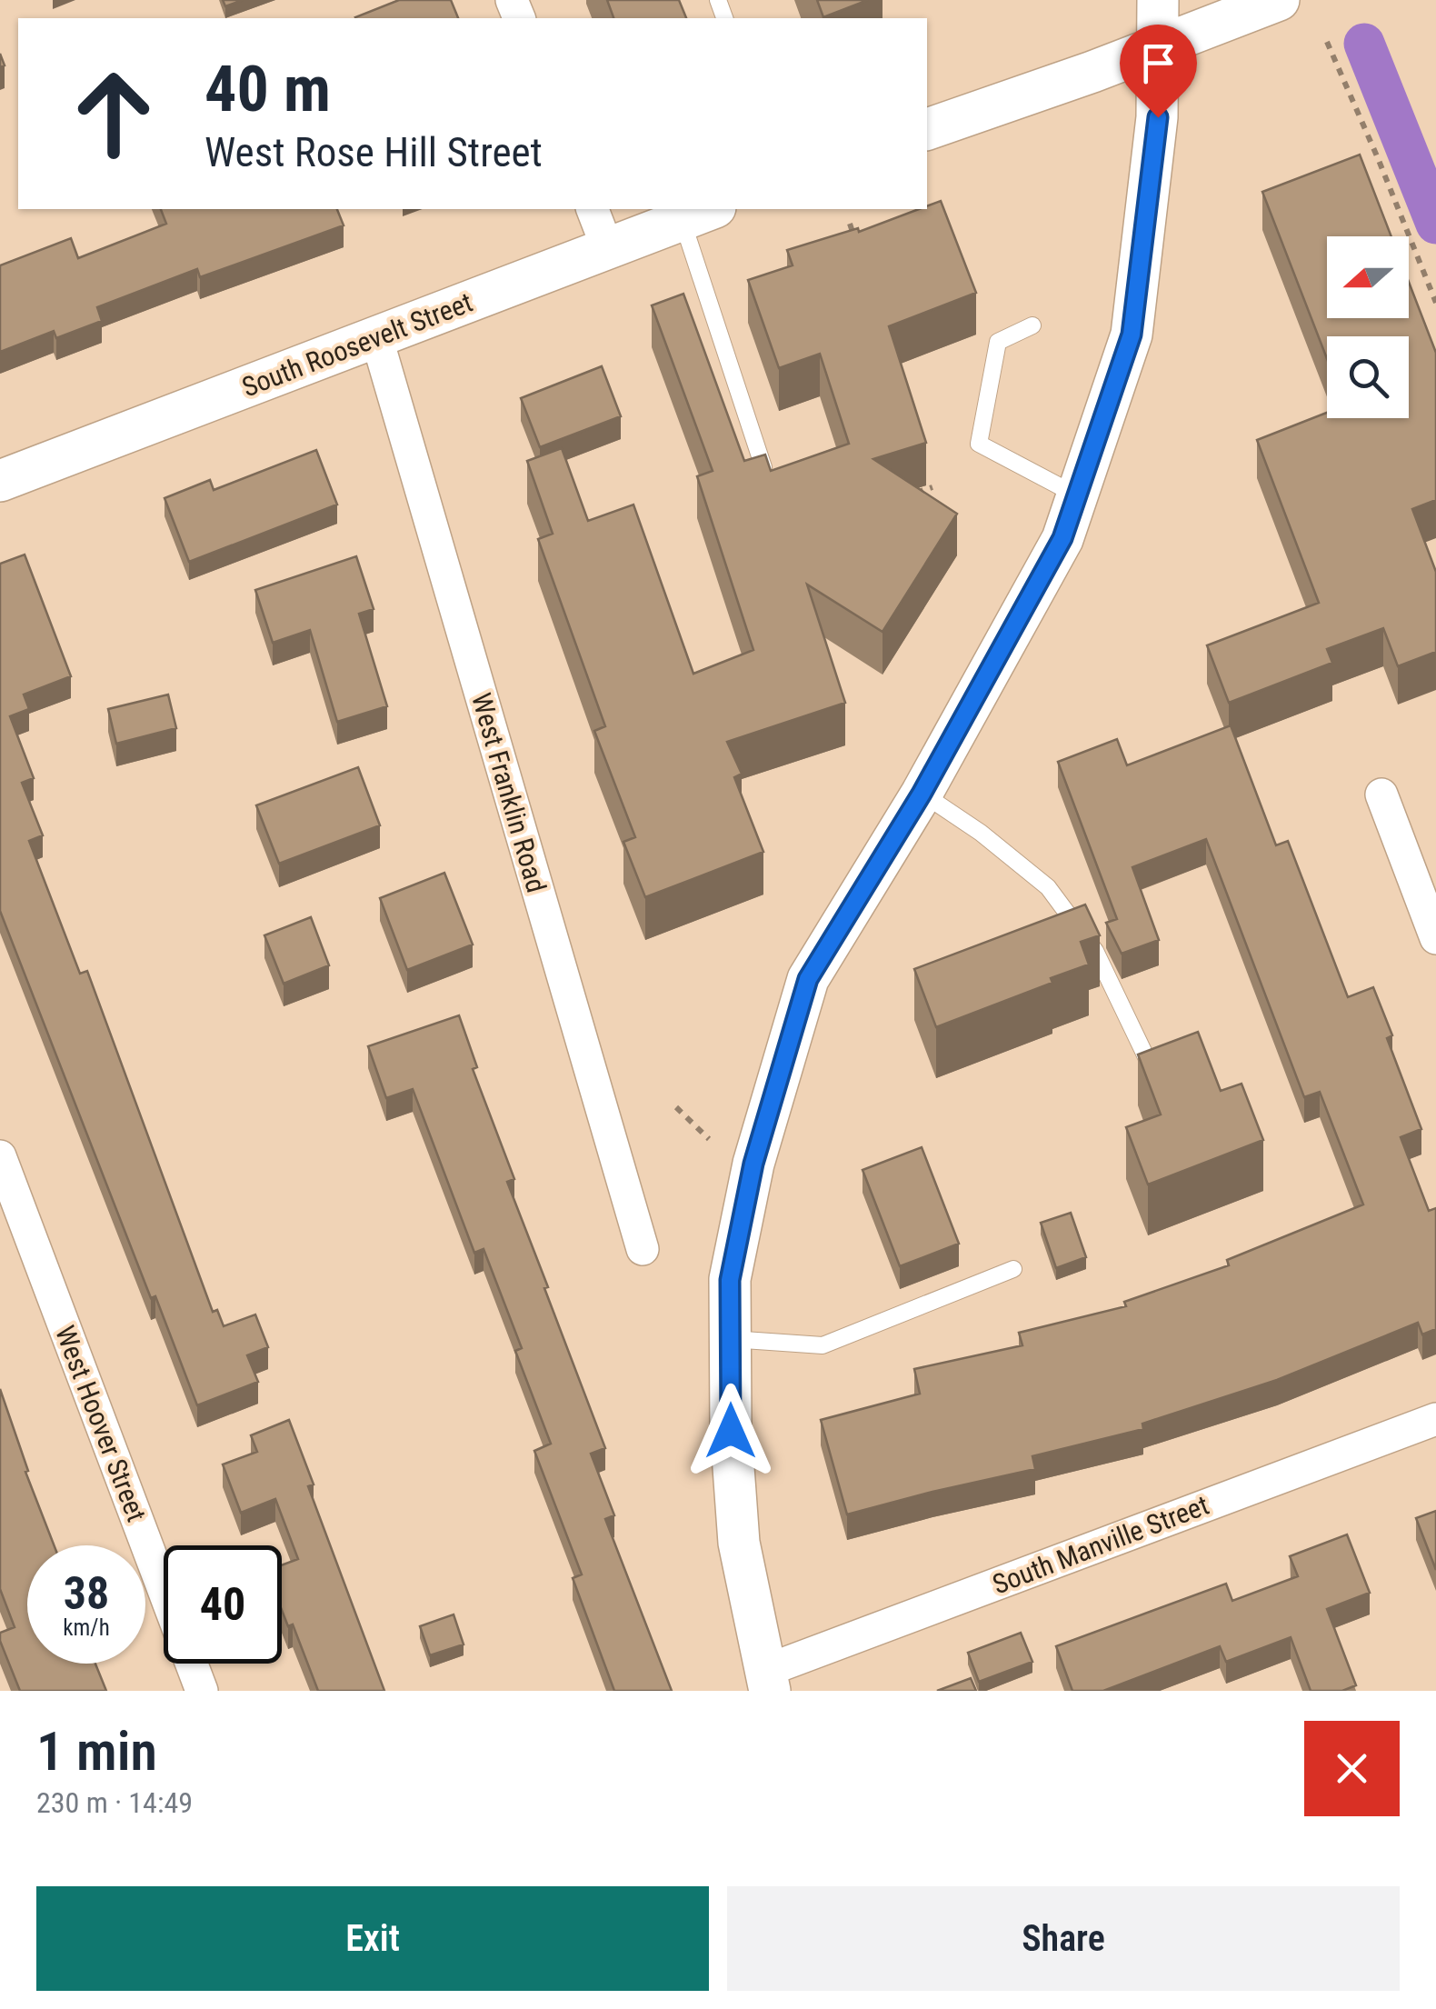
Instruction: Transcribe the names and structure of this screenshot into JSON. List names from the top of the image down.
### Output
{
  "streets": {
    "street": [
      "South Roosevelt Street",
      "West Franklin Road",
      "West Hoover Street",
      "South Manville Street"
    ]
  },
  "crossings": [
    ["South Roosevelt Street", "West Franklin Road"]
  ],
  "north": "left",
  "page": {
    "turn": ["40 m", "West Rose Hill Street"],
    "speed": "38 km/h",
    "limit": "40",
    "heading": ["1 min", "230 m · 14:49"],
    "buttons": ["Exit", "Share"]
  }
}
